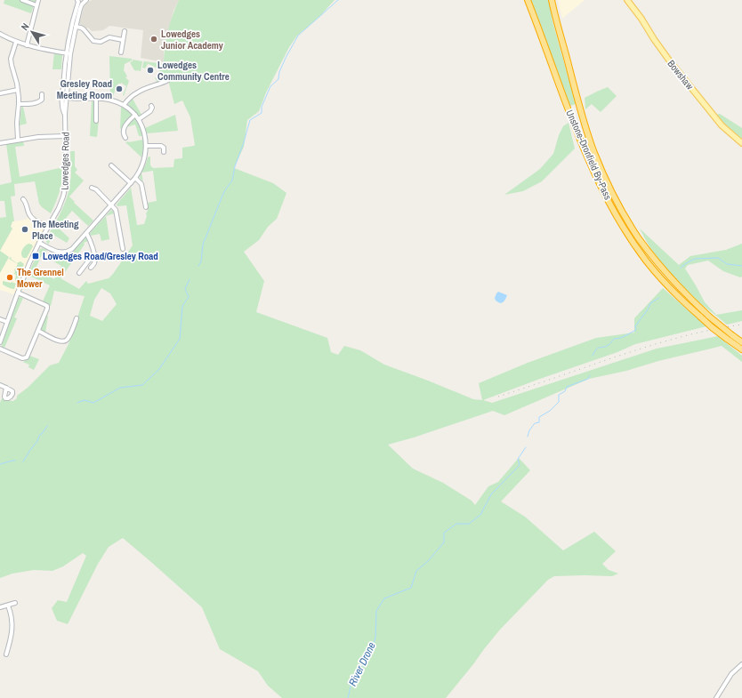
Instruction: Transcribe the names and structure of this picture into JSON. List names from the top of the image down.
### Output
{
  "streets": {
    "highway": ["Unstone-Dronfield By-Pass"],
    "main road": ["Bowshaw"],
    "street": ["Lowedges Road"]
  },
  "water": ["River Drone"],
  "places": {
    "other": [
      "Lowedges Junior Academy",
      "Lowedges Community Centre",
      "Gresley Road Meeting Room",
      "The Meeting Place",
      "The Grennel Mower"
    ],
    "transit": ["Lowedges Road/Gresley Road"]
  },
  "north": "top left"
}
